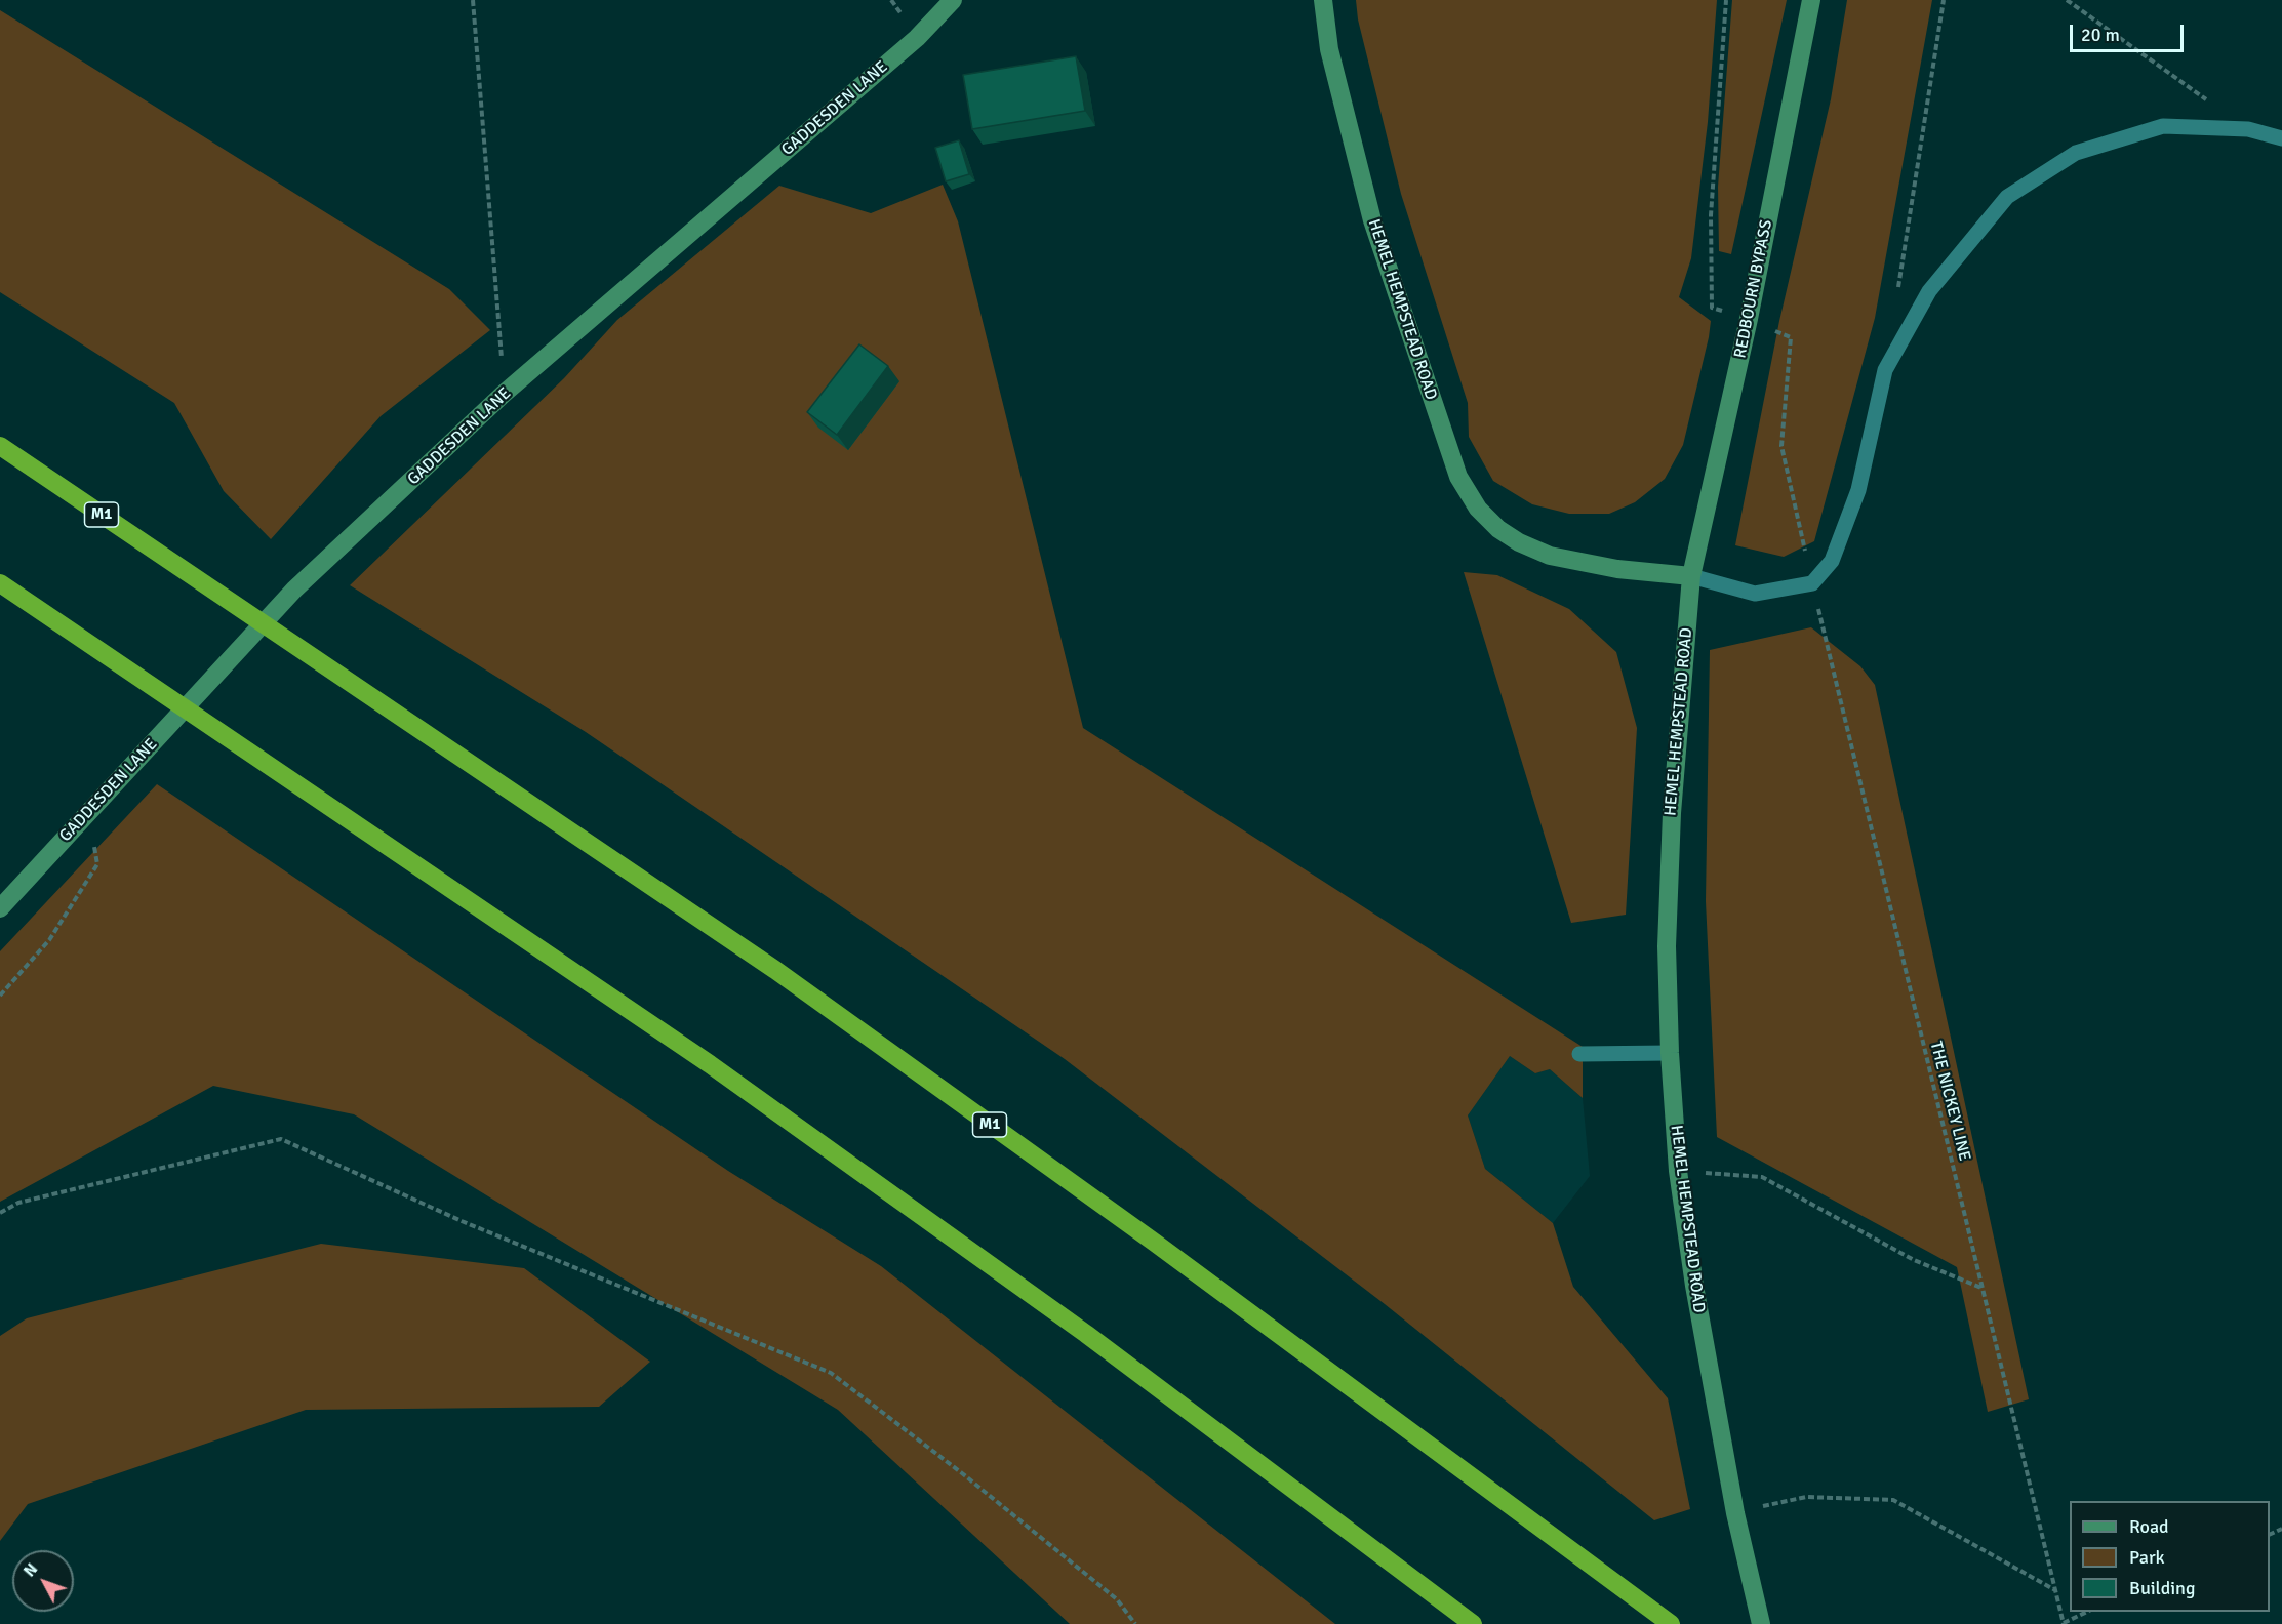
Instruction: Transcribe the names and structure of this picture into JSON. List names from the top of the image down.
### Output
{
  "streets": {
    "highway": ["M1"],
    "street": ["GADDESDEN LANE", "REDBOURN BYPASS", "HEMEL HEMPSTEAD ROAD"],
    "path": ["THE NICKEY LINE"]
  },
  "crossings": [
    ["REDBOURN BYPASS", "HEMEL HEMPSTEAD ROAD"]
  ],
  "legend": ["Road", "Park", "Building"],
  "scale_bar": "20 m",
  "north": "top left"
}
